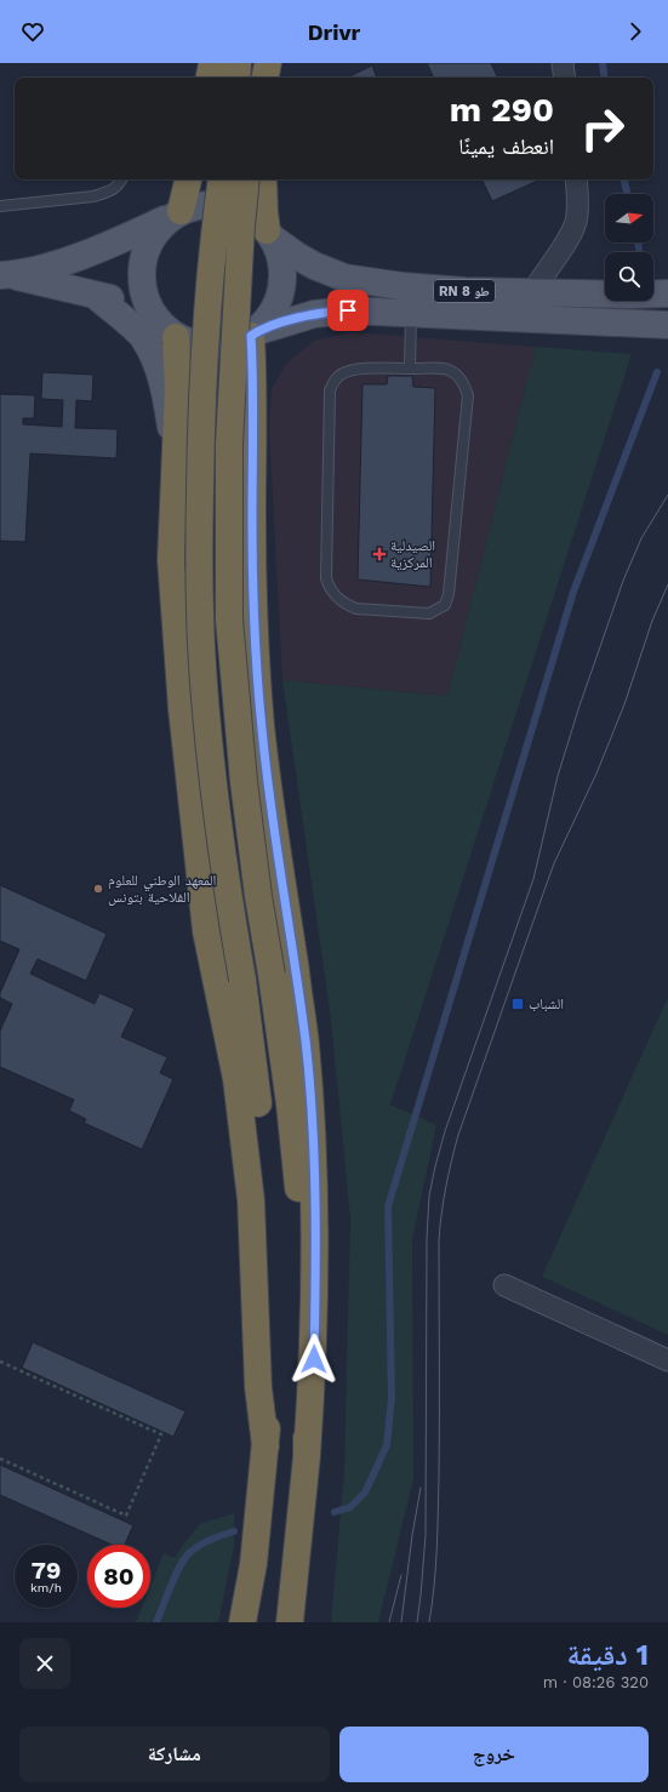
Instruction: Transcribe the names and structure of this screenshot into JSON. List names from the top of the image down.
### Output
{
  "streets": {
    "main road": ["RN 8 طو"]
  },
  "places": {
    "health": ["الصيدلية المركزية"],
    "other": ["المعهد الوطني للعلوم الفلاحية بتونس"],
    "transit": ["الشباب"]
  },
  "north": "right",
  "page": {
    "header": "Drivr",
    "turn": ["290 m", "انعطف يمينًا"],
    "speed": "79 km/h",
    "limit": "80",
    "heading": ["1 دقيقة", "320 m · 08:26"],
    "buttons": ["خروج", "مشاركة"]
  }
}
